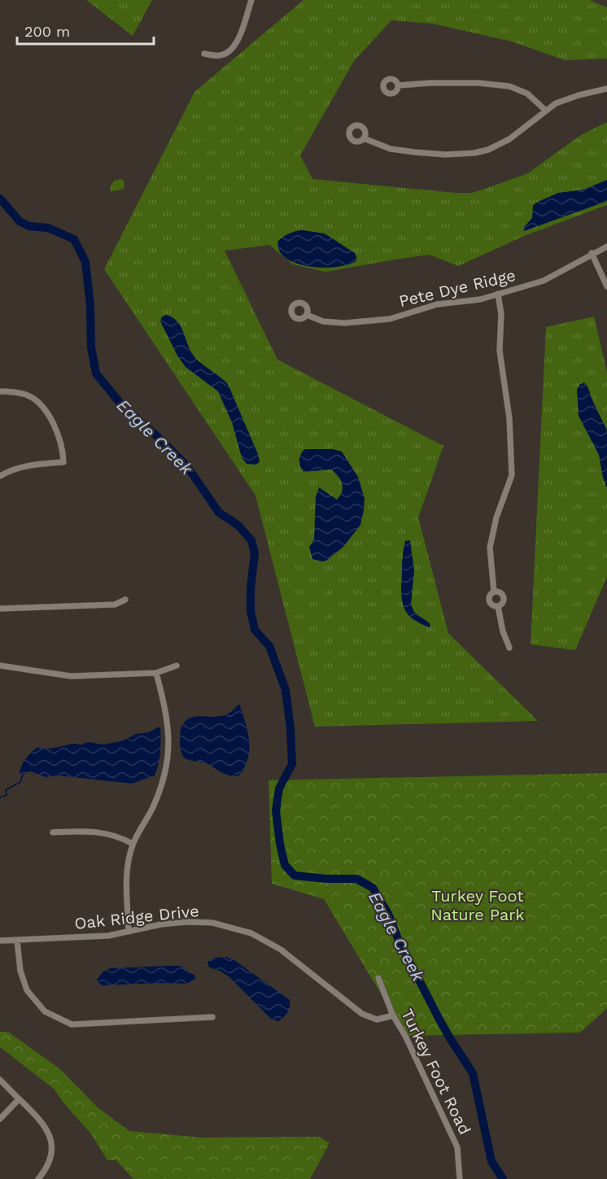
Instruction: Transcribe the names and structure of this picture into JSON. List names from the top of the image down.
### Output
{
  "streets": {
    "street": ["Pete Dye Ridge", "Oak Ridge Drive", "Turkey Foot Road"]
  },
  "crossings": [
    ["Oak Ridge Drive", "Turkey Foot Road"]
  ],
  "water": ["Eagle Creek"],
  "parks": ["Turkey Foot Nature Park"],
  "scale_bar": "200 m"
}
